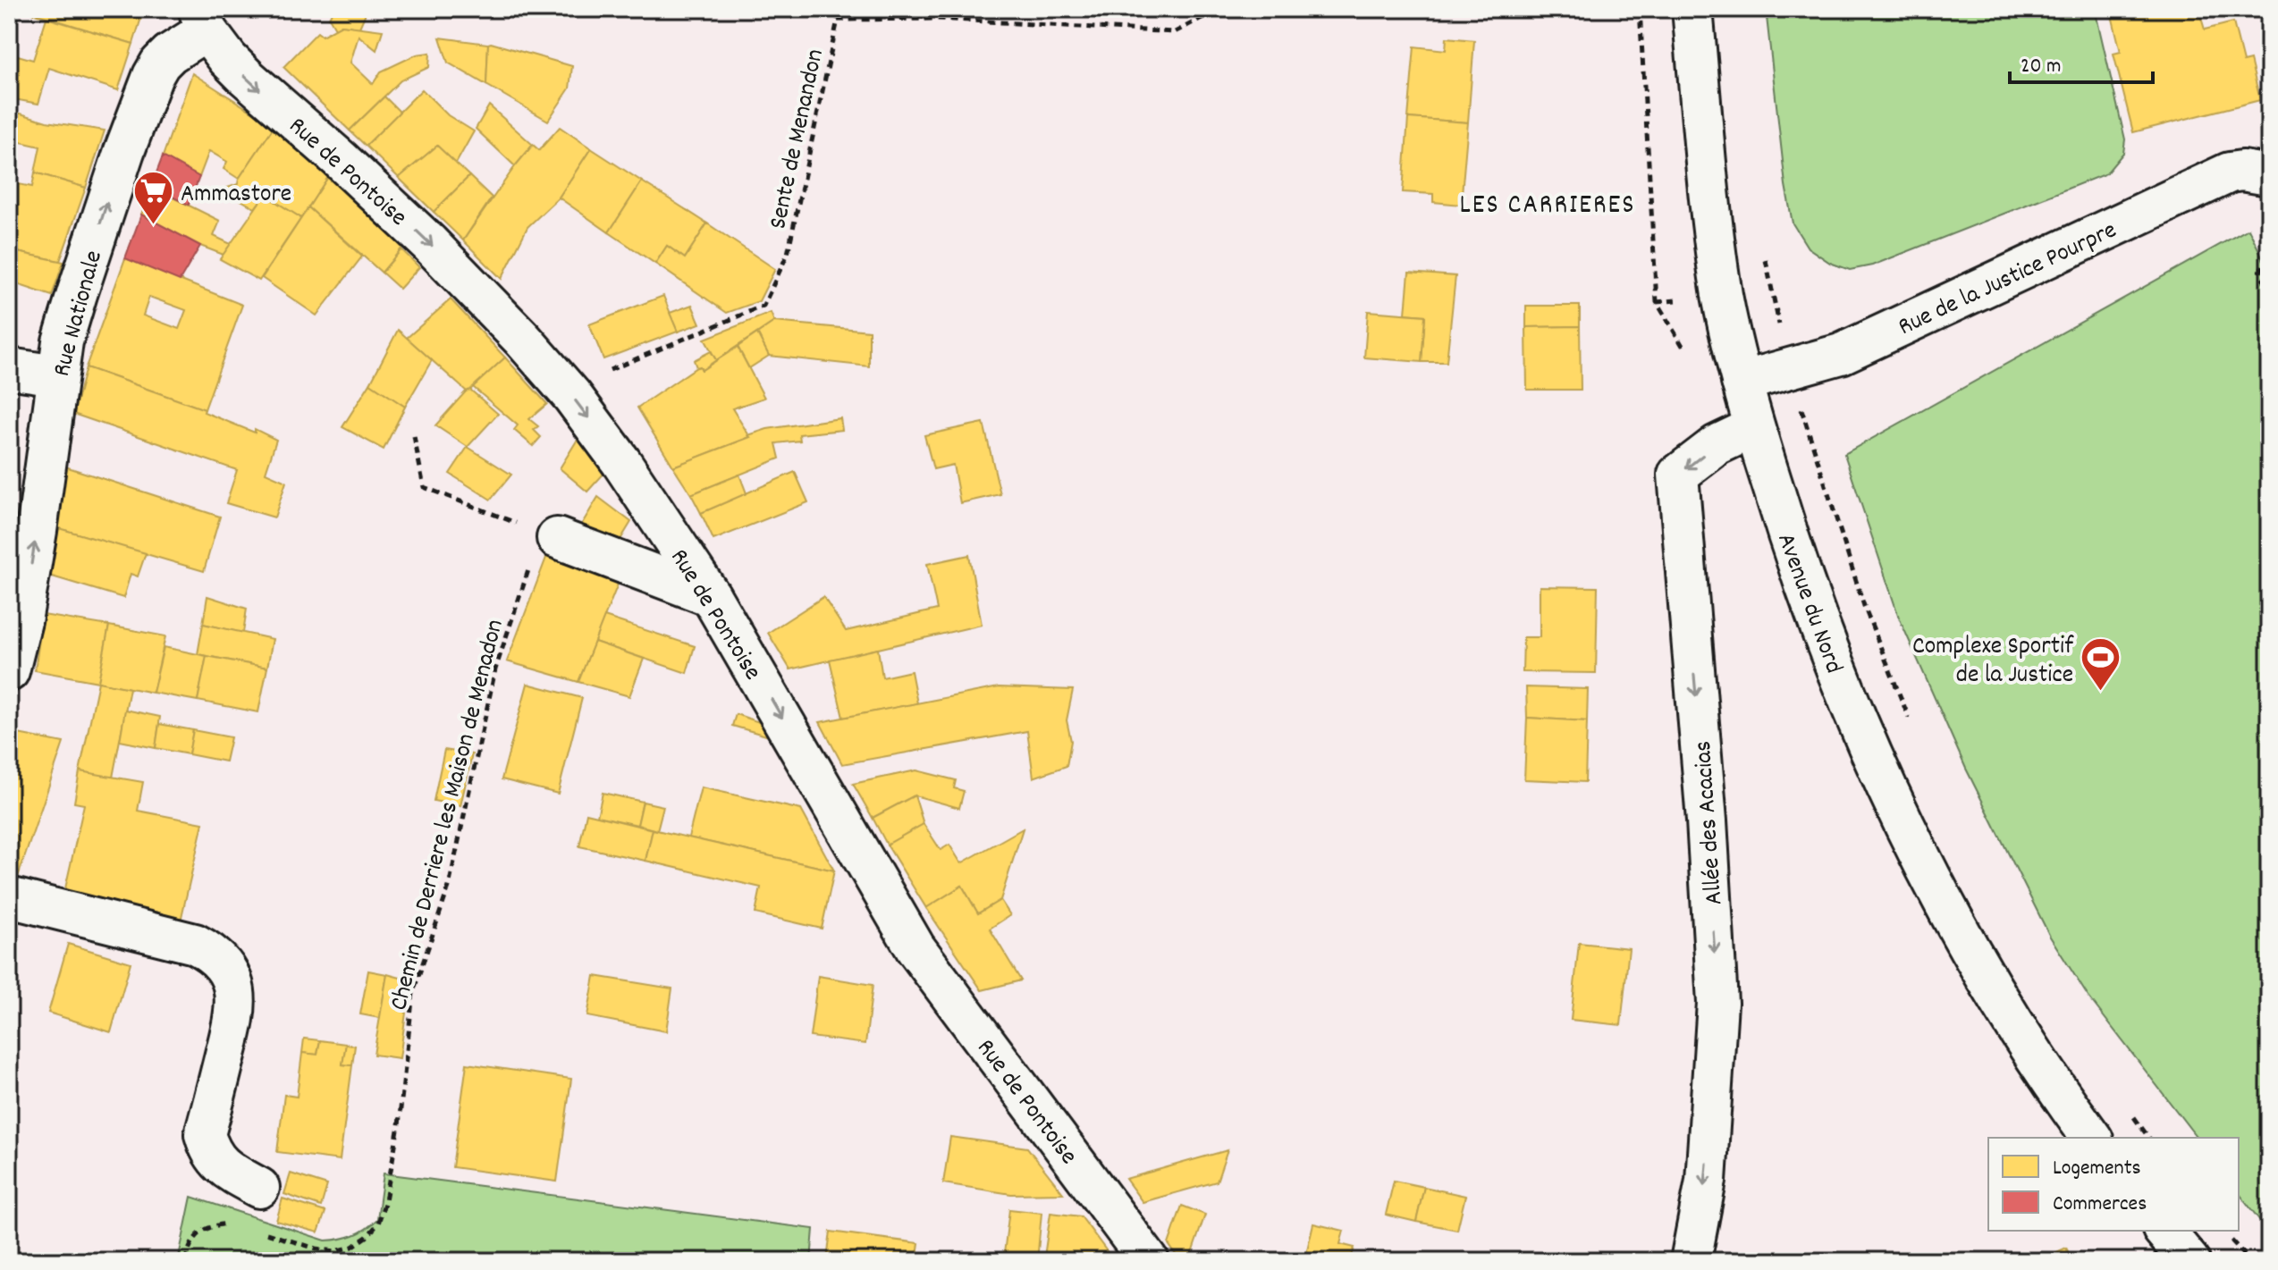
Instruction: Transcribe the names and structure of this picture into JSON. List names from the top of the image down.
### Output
{
  "streets": {
    "street": [
      "Rue de Pontoise",
      "Rue de la Justice Pourpre",
      "Rue Nationale",
      "Avenue du Nord",
      "Allée des Acacias"
    ],
    "path": ["Sente de Menandon", "Chemin de Derriere les Maison de Menadon"]
  },
  "crossings": [
    ["Sente de Menandon", "Rue de Pontoise"],
    ["Rue de Pontoise", "Rue Nationale"],
    ["Rue de la Justice Pourpre", "Avenue du Nord"],
    ["Avenue du Nord", "Allée des Acacias"]
  ],
  "one_way": ["Rue de Pontoise", "Rue Nationale", "Allée des Acacias"],
  "districts": ["LES CARRIERES"],
  "places": {
    "supermarket": ["Ammastore"],
    "sports": ["Complexe Sportif de la Justice"]
  },
  "legend": ["Logements", "Commerces"],
  "scale_bar": "20 m"
}
